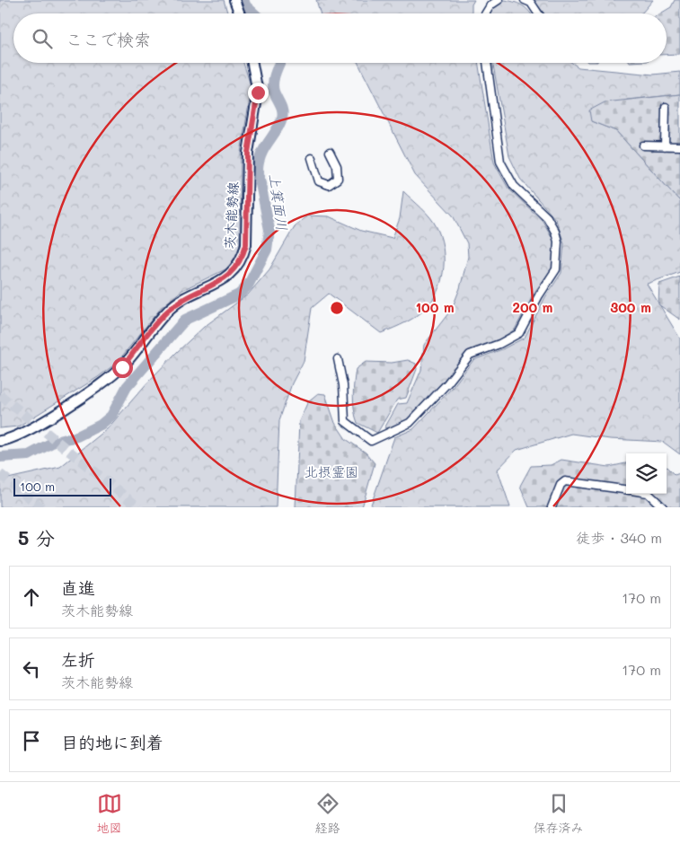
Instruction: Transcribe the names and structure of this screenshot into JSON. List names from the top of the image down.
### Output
{
  "streets": {
    "main road": ["茨木能勢線"]
  },
  "water": ["上箕面川"],
  "parks": ["北摂霊園"],
  "scale_bar": "100 m",
  "page": {
    "search": "ここで検索",
    "scale": "100 m",
    "heading": ["5 分", "徒歩 · 340 m"],
    "list": [
      ["直進", "茨木能勢線", "170 m"],
      ["左折", "茨木能勢線", "170 m"],
      "目的地に到着"
    ],
    "nav": ["地図", "経路", "保存済み"]
  },
  "rings": ["100 m", "200 m", "300 m"]
}
